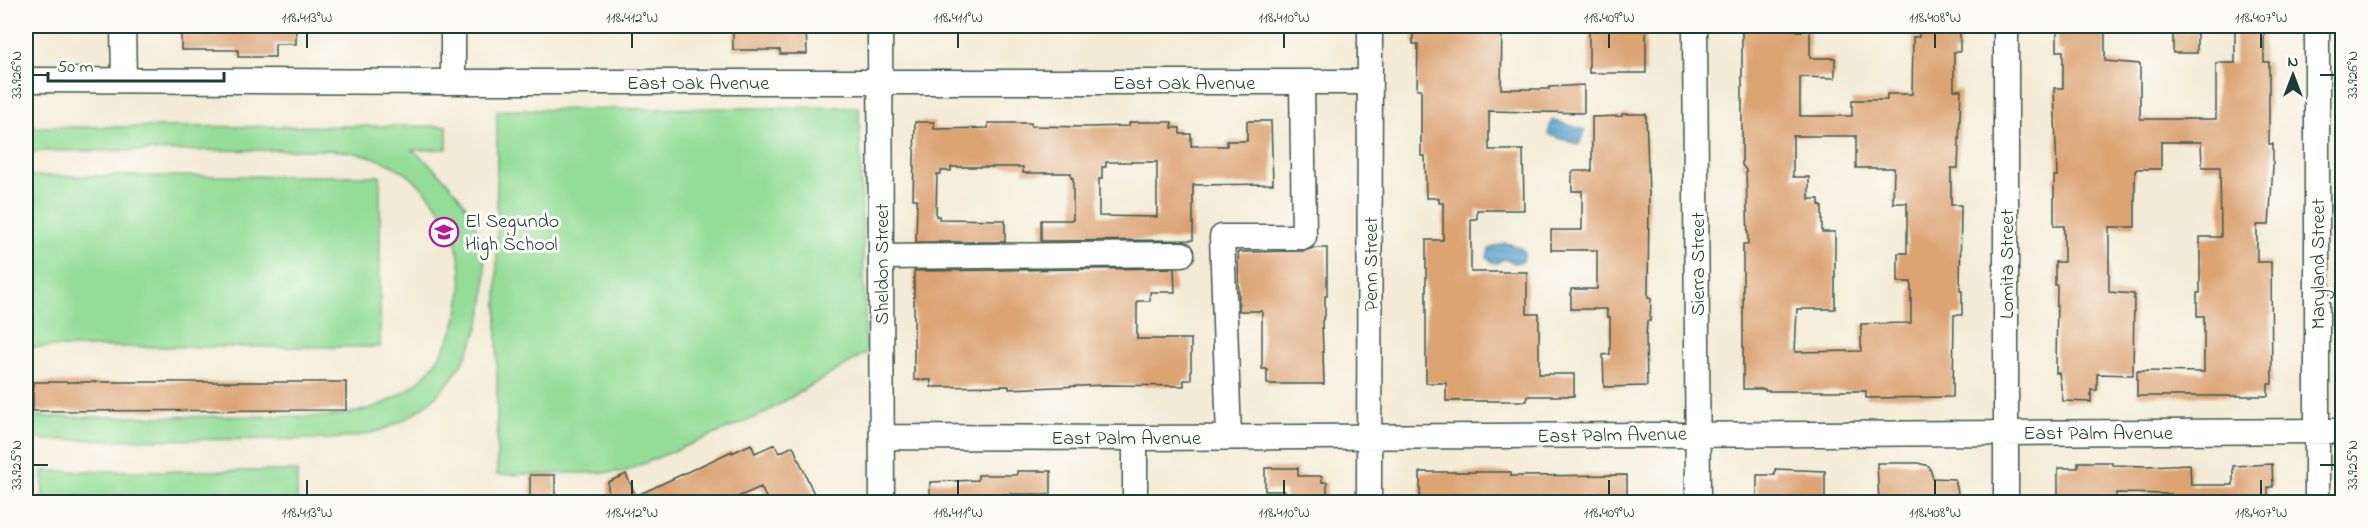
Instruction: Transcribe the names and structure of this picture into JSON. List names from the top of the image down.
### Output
{
  "streets": {
    "street": [
      "East Oak Avenue",
      "Sheldon Street",
      "Penn Street",
      "Sierra Street",
      "Lomita Street",
      "Maryland Street",
      "East Palm Avenue"
    ]
  },
  "crossings": [
    ["East Oak Avenue", "Sheldon Street"],
    ["East Oak Avenue", "Penn Street"],
    ["Sheldon Street", "East Palm Avenue"],
    ["Penn Street", "East Palm Avenue"],
    ["Sierra Street", "East Palm Avenue"],
    ["Lomita Street", "East Palm Avenue"],
    ["Maryland Street", "East Palm Avenue"]
  ],
  "places": {
    "school or university": ["El Segundo High School"]
  },
  "scale_bar": "50 m",
  "north": "top",
  "coordinates": [
    "118.413°W",
    "118.412°W",
    "118.411°W",
    "118.410°W",
    "118.409°W",
    "118.408°W",
    "118.407°W",
    "33.926°N",
    "33.925°N"
  ]
}
